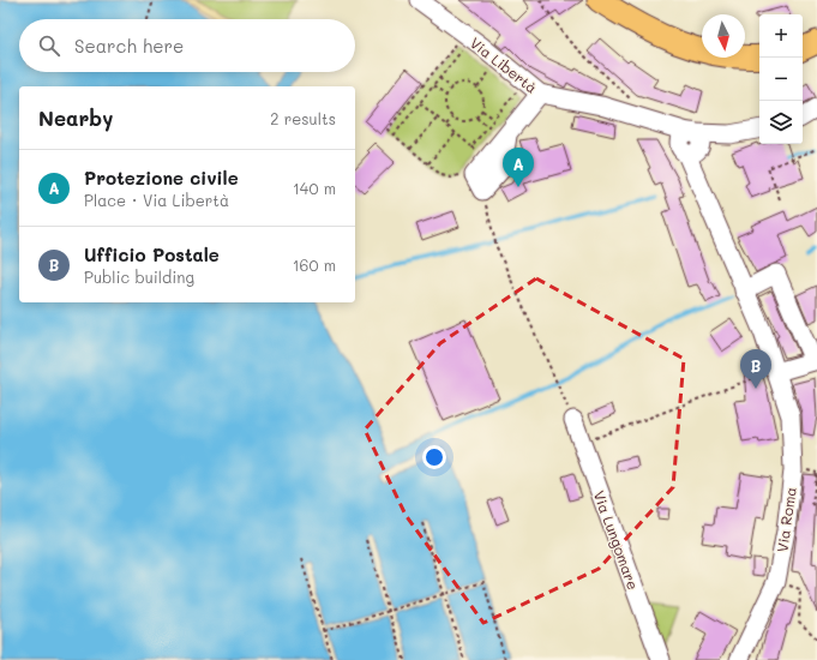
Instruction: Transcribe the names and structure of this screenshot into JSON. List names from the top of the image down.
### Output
{
  "streets": {
    "street": ["Via Libertà", "Via Roma", "Via Lungomare"]
  },
  "crossings": [
    ["Via Libertà", "Via Roma"]
  ],
  "north": "bottom",
  "page": {
    "map_buttons": ["+", "−"],
    "search": "Search here",
    "heading": ["Nearby", "2 results"],
    "pins": ["A", "B"],
    "list": [
      {
        "mark": "A",
        "name": "Protezione civile",
        "note": "Place · Via Libertà",
        "value": "140 m"
      },
      {
        "mark": "B",
        "name": "Ufficio Postale",
        "note": "Public building",
        "value": "160 m"
      }
    ]
  }
}
